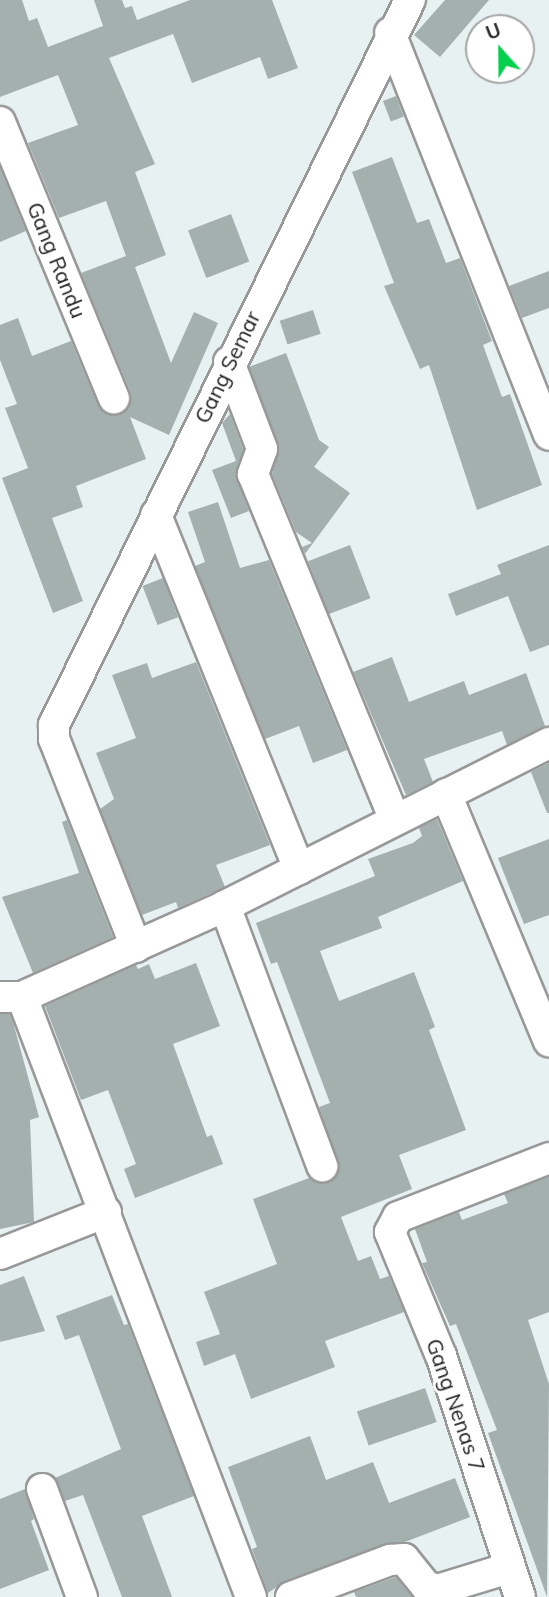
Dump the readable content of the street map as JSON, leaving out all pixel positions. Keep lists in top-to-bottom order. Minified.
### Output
{"streets":{"street":["Gang Randu","Gang Semar","Gang Nenas 7"]},"north":"top"}
